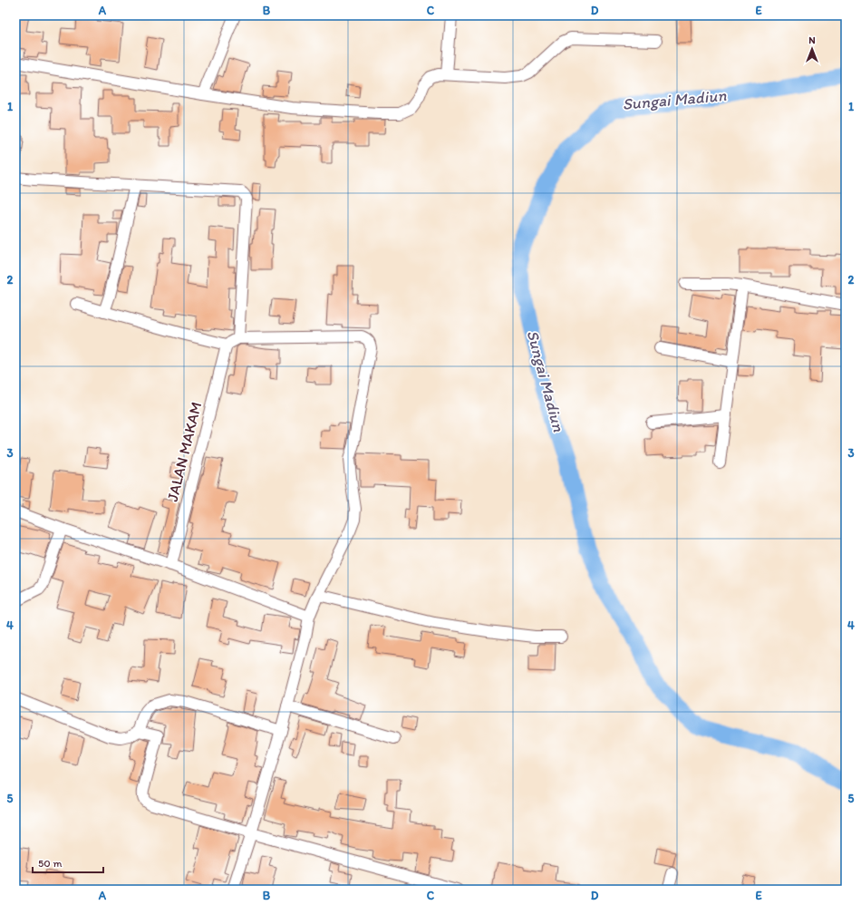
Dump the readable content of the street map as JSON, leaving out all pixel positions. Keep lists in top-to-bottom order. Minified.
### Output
{"streets":{"street":["JALAN MAKAM"]},"water":["Sungai Madiun"],"scale_bar":"50 m","north":"top","grid":{"columns":["A","B","C","D","E"],"rows":["1","2","3","4","5"]}}
